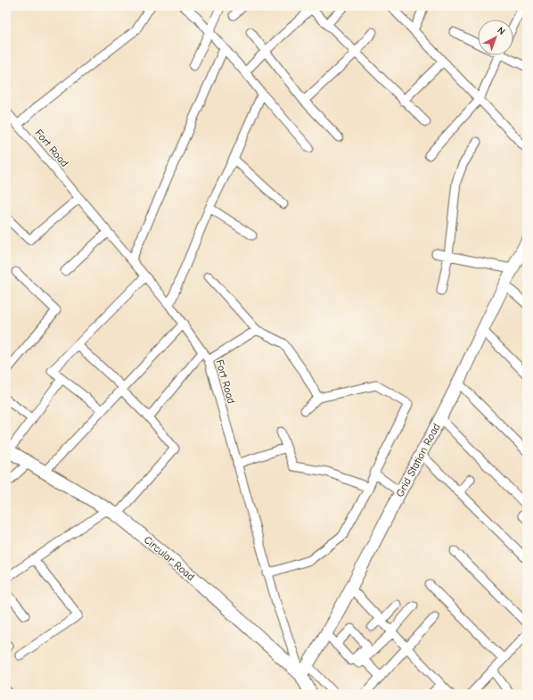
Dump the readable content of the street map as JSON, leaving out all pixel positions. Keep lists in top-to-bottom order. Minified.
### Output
{"streets":{"main road":["Grid Station Road","Circular Road"],"street":["Fort Road"]},"crossings":[["Fort Road","Grid Station Road"],["Fort Road","Circular Road"],["Grid Station Road","Circular Road"]],"north":"top right"}
